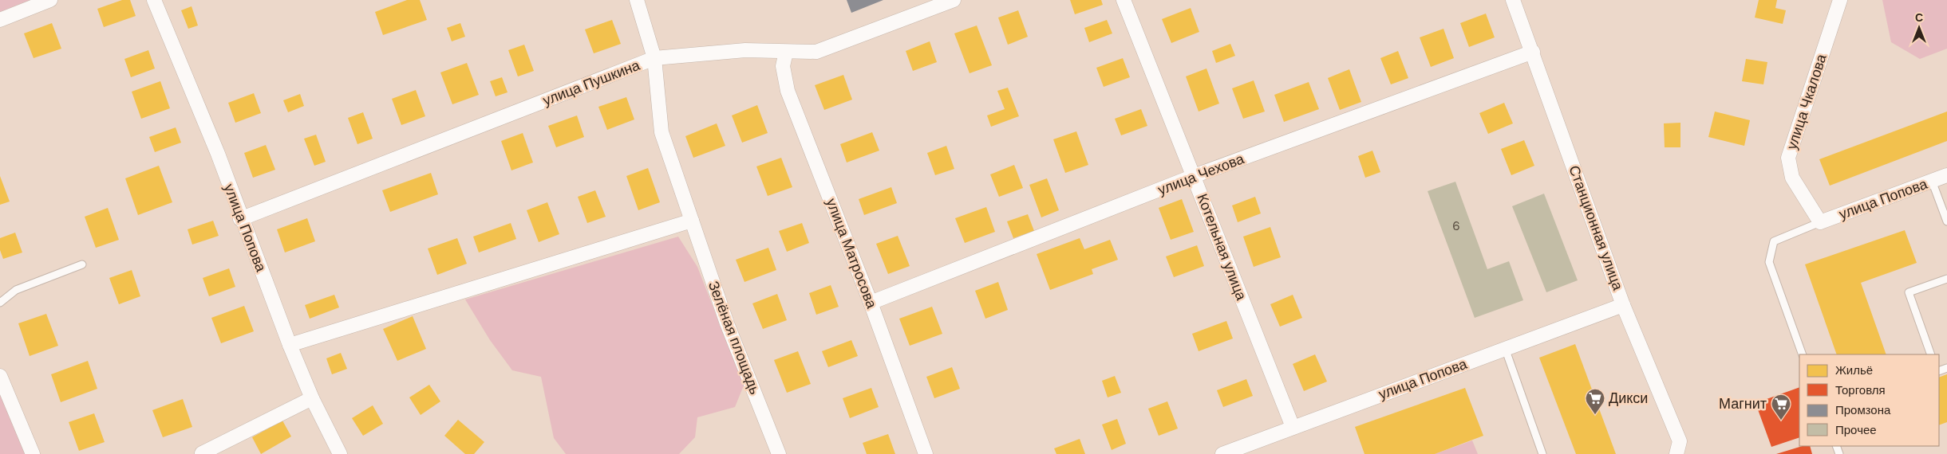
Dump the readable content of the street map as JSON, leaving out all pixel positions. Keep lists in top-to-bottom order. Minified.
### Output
{"streets":{"street":["улица Пушкина","улица Чкалова","улица Чехова","улица Попова","Станционная улица","Котельная улица","улица Матросова","Зелёная площадь"]},"crossings":[["улица Пушкина","улица Попова"],["улица Пушкина","улица Матросова"],["улица Пушкина","Зелёная площадь"],["улица Чкалова","улица Попова"],["улица Чехова","Станционная улица"],["улица Чехова","Котельная улица"],["улица Чехова","улица Матросова"],["улица Попова","Станционная улица"],["улица Попова","Котельная улица"]],"places":{"supermarket":["Дикси","Магнит"]},"house_numbers":["6"],"legend":["Жильё","Торговля","Промзона","Прочее"],"north":"top"}
